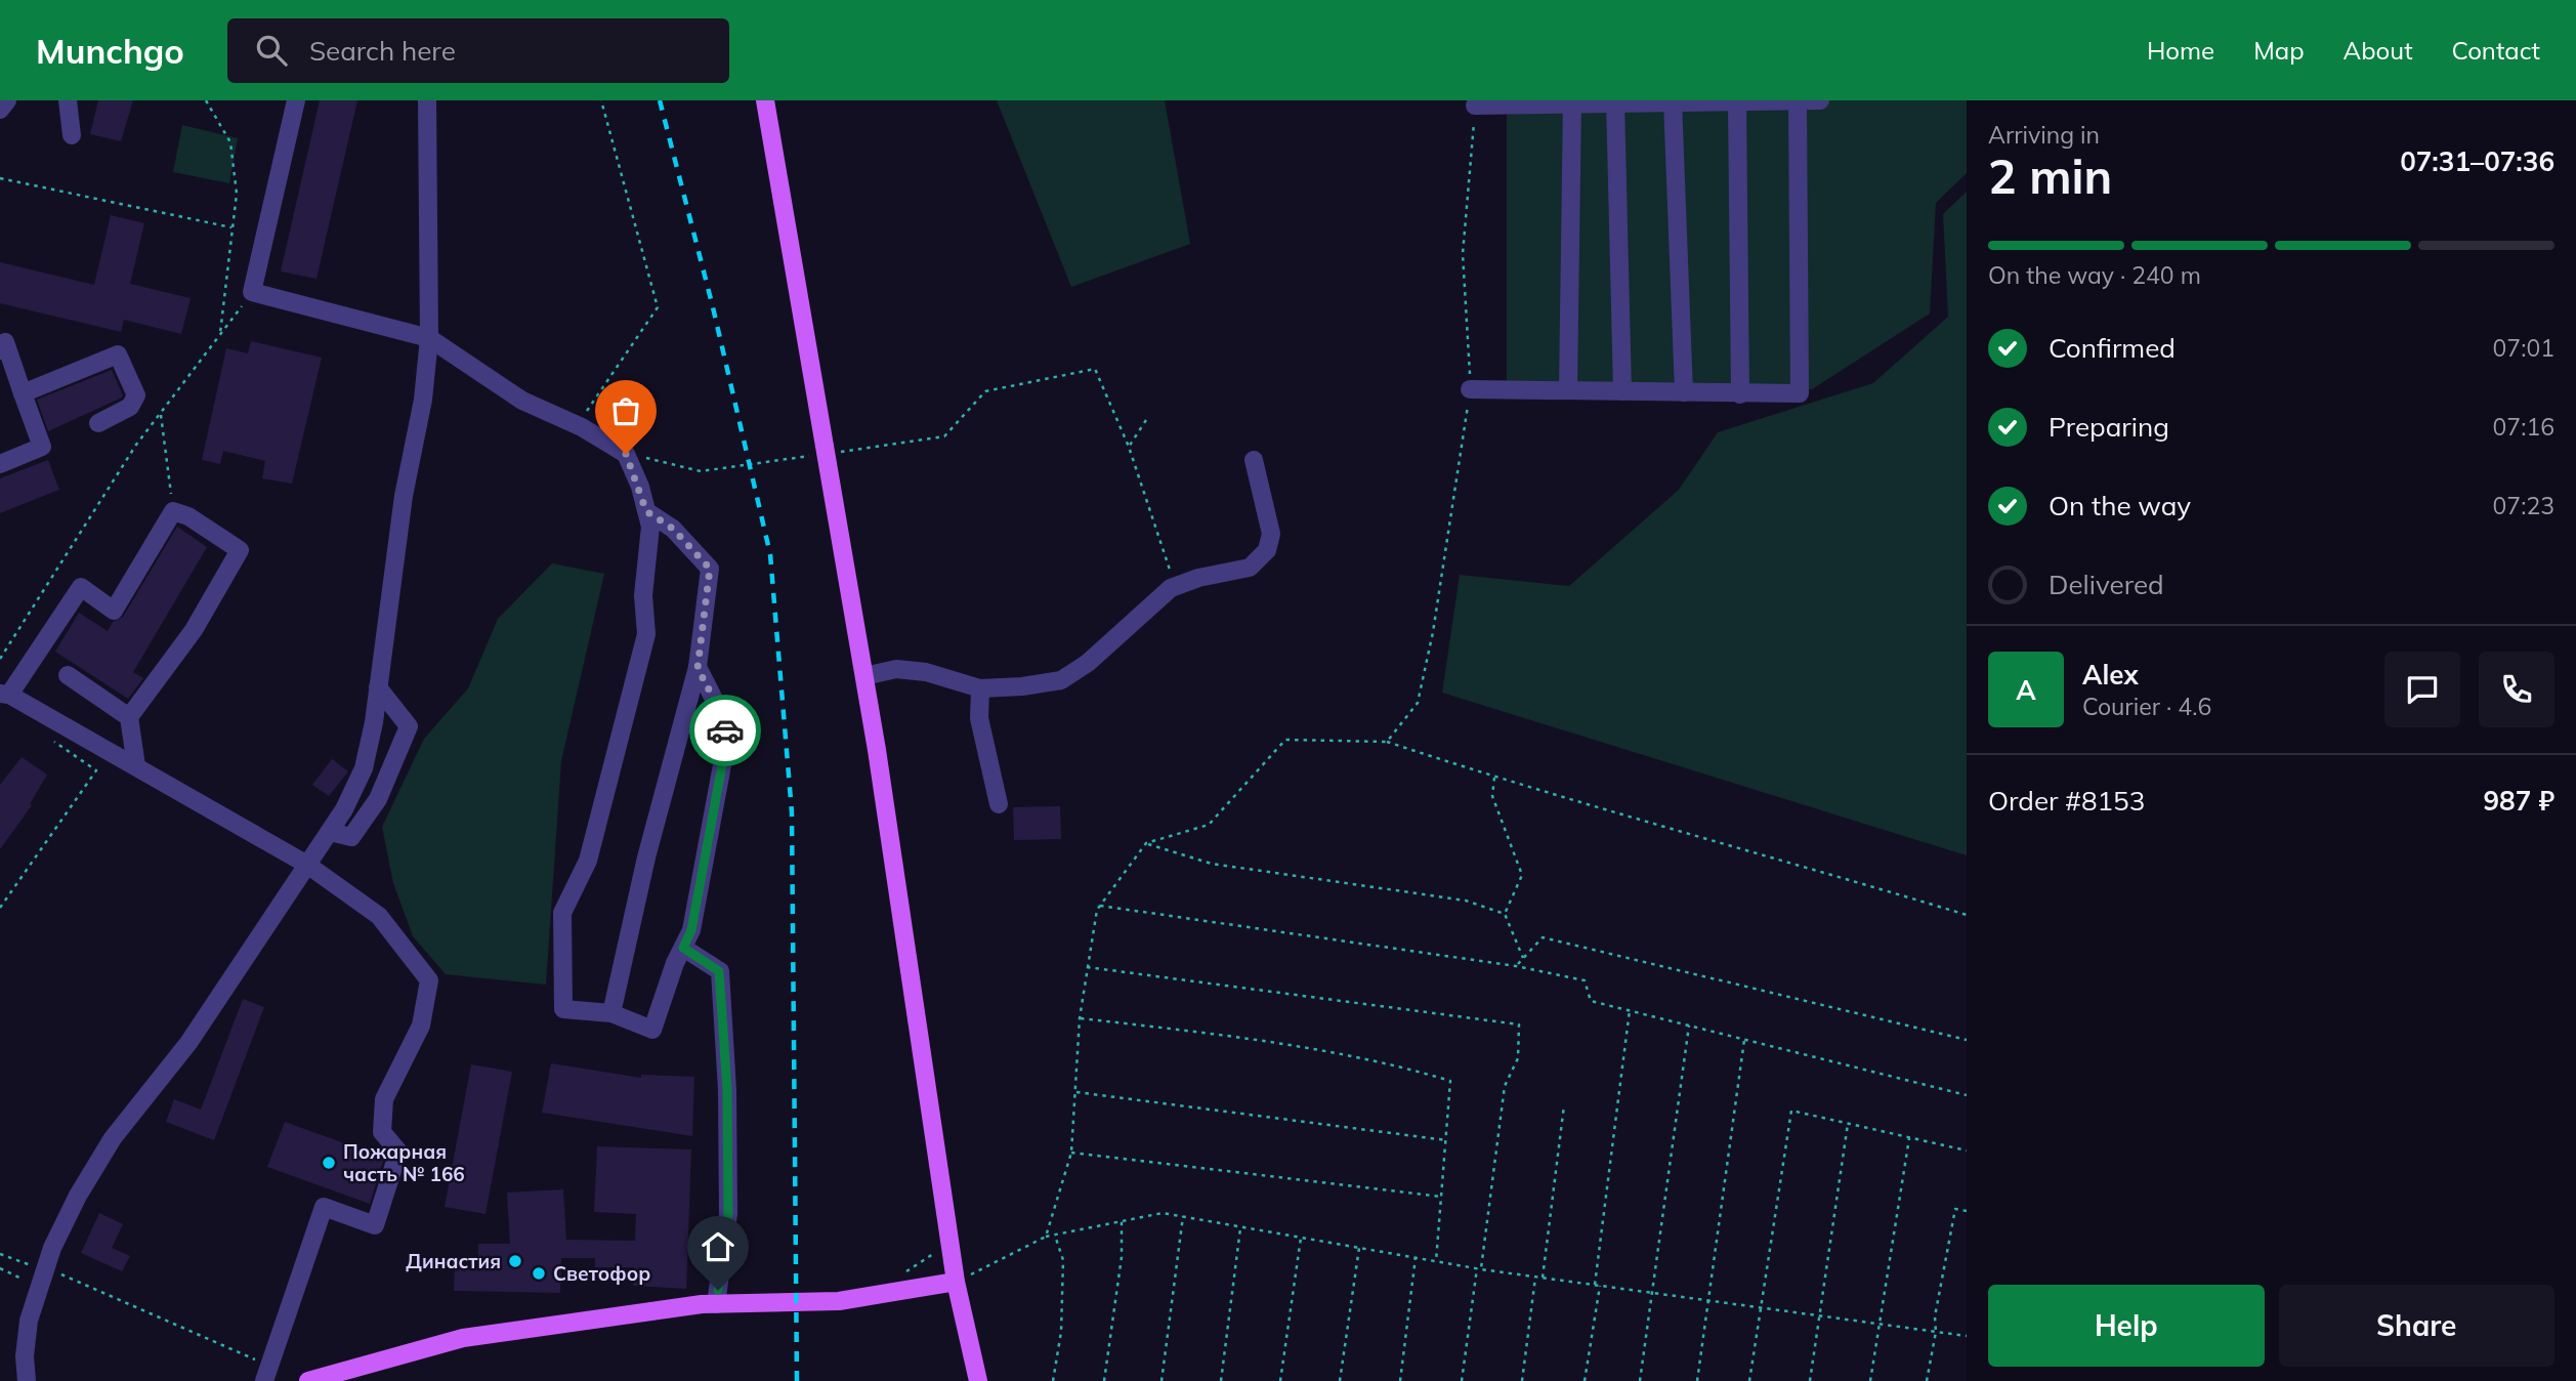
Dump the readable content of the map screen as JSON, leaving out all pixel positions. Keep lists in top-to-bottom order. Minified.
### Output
{"places":["Пожарная часть № 166","Династия","Светофор"],"page":{"header":"Munchgo","search":"Search here","nav":["Home","Map","About","Contact"],"heading":["2 min","Arriving in","07:31–07:36"],"panel":["Alex","Courier · 4.6","Order #8153","987 ₽"],"bar":"On the way · 240 m","list":[["Confirmed","07:01"],["Preparing","07:16"],["On the way","07:23"],"Delivered"],"round":"A","buttons":["Help","Share"]}}
